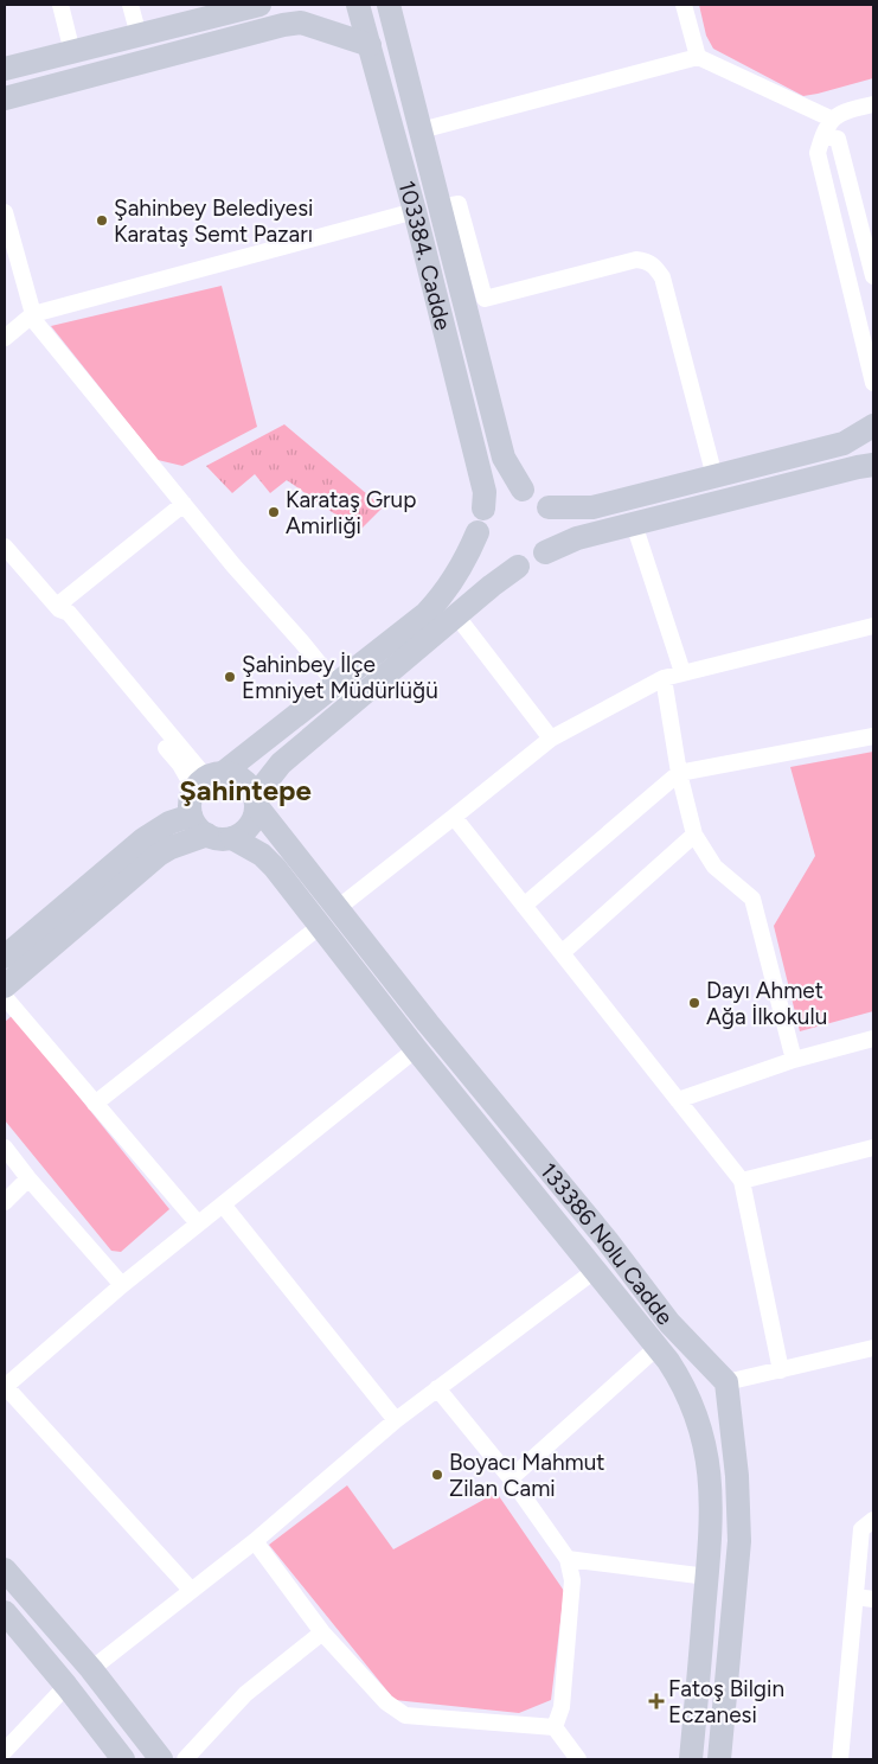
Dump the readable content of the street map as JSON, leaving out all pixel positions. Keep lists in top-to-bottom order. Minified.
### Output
{"streets":{"street":["103384. Cadde","133386 Nolu Cadde"]},"districts":["Şahintepe"],"places":{"other":["Şahinbey Belediyesi Karataş Semt Pazarı","Karataş Grup Amirliği","Şahinbey İlçe Emniyet Müdürlüğü","Dayı Ahmet Ağa İlkokulu","Boyacı Mahmut Zilan Cami"],"health":["Fatoş Bilgin Eczanesi"]}}
